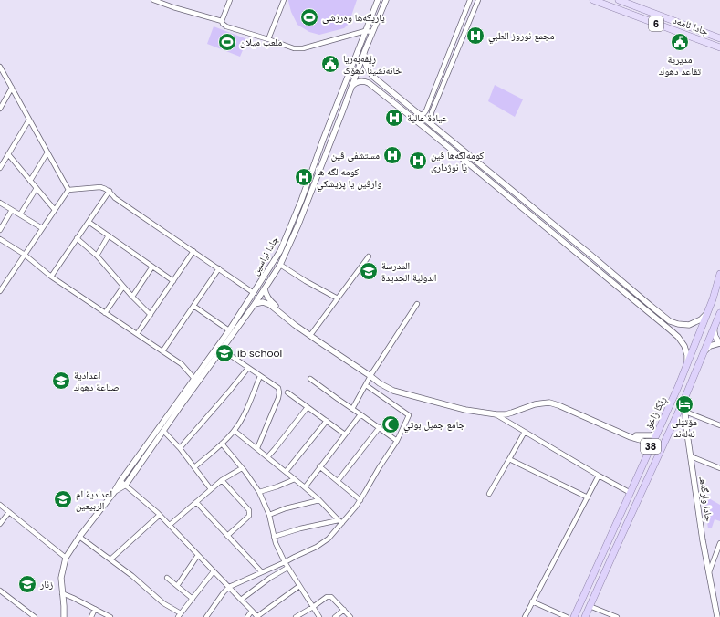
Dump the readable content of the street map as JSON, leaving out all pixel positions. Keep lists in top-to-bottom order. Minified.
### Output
{"streets":{"highway":["ڕێکا زاخۆ","38"],"main road":["6","جادا ئامەد"],"street":["جادا نیاسین","جادا وارگه‌هـ"]},"crossings":[["ڕێکا زاخۆ","جادا وارگه‌هـ"]],"places":{"sports":["ياريگەها وەرزشی","ملعب ميلان"],"hospital":["مجمع نوروز الطبي","عيادة عالية","مستشفى ڤين","کومەلگەها ڤین یا نوژداری","كومه لگه ها وارڤين يا پزيشكي"],"public building":["مديرية تقاعد دهوك","ڕێڤه‌به‌ریا خانەنشينا دهۆک"],"school or university":["المدرسة الدولية الجديدة","ib school","اعدادية صناعة دهوك","اعدادية ام الربيعين","زنار"],"hotel":["مۆتێلی ئەلەند"],"mosque":["جامع جميل بوتي"]}}
